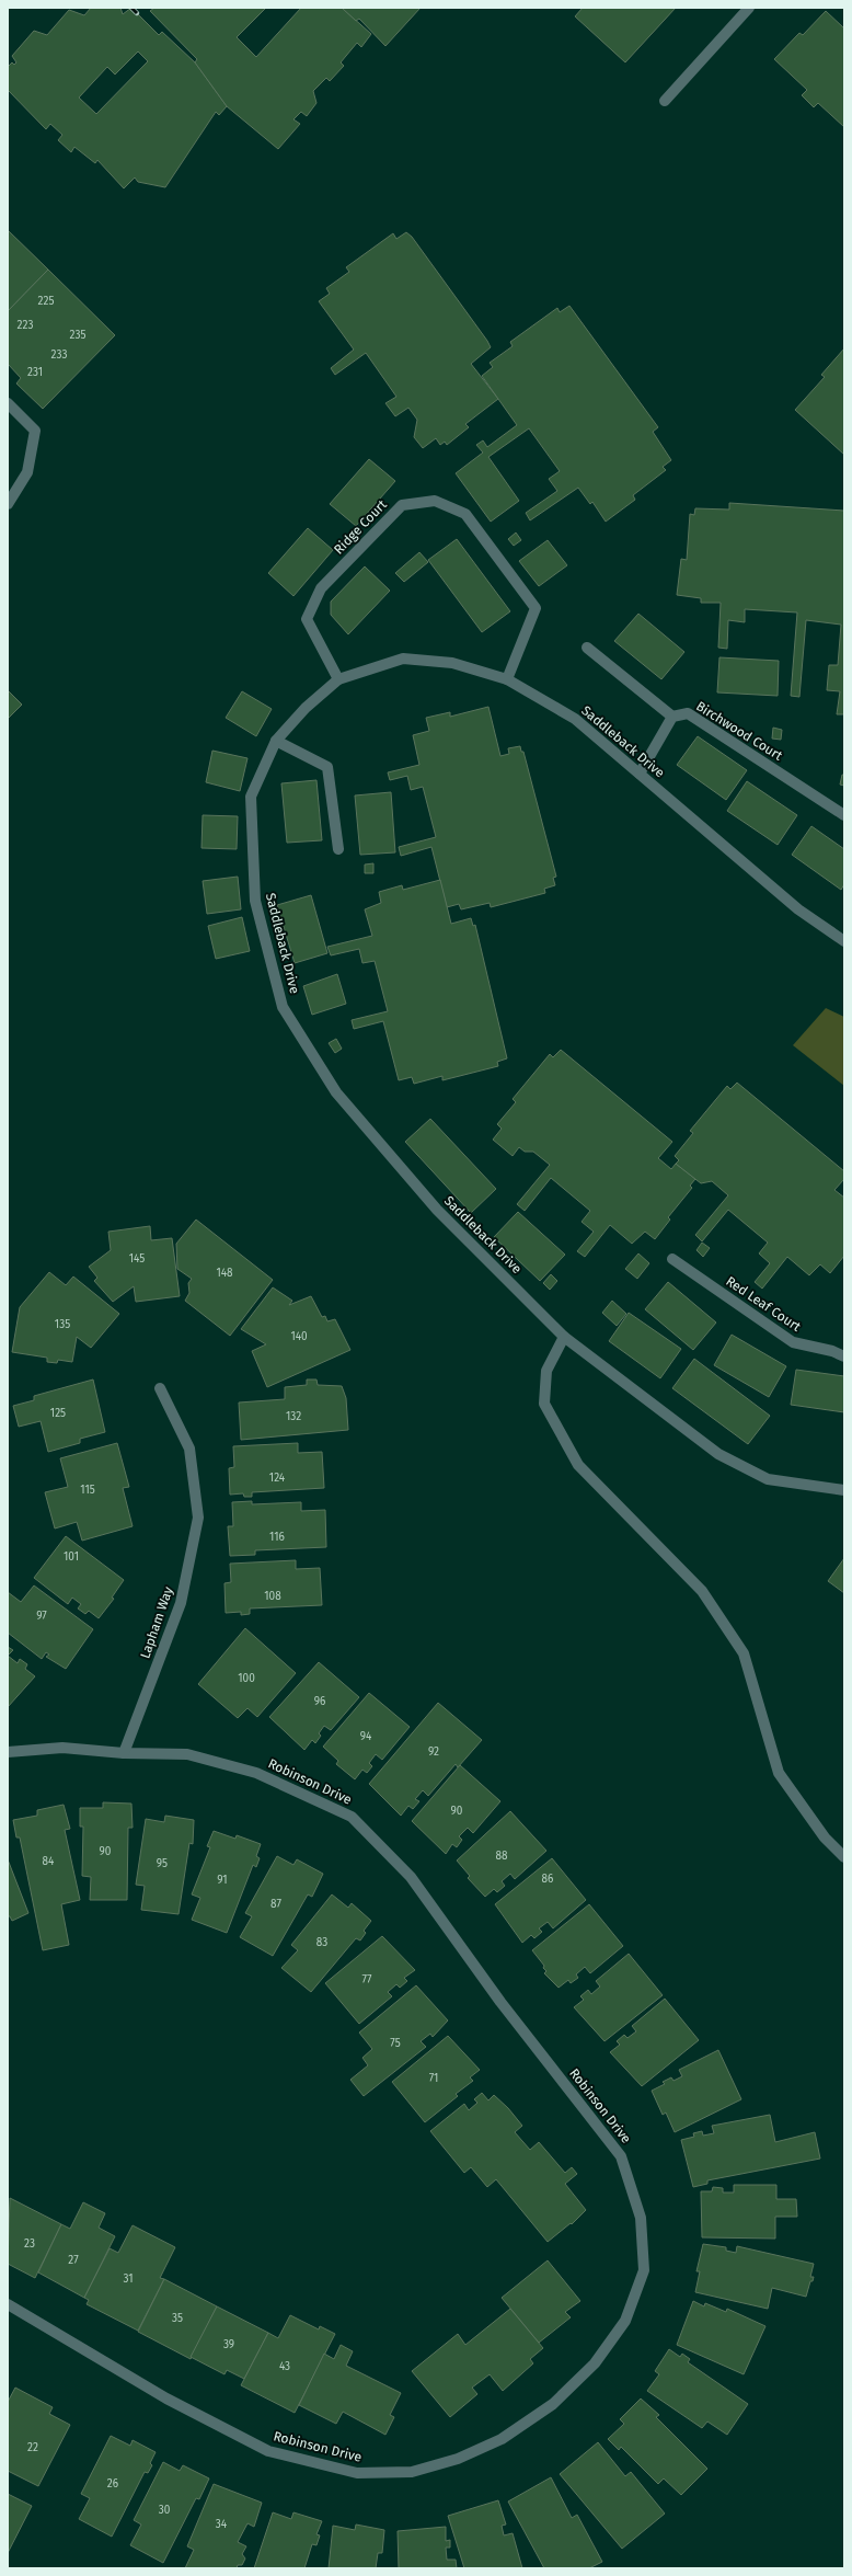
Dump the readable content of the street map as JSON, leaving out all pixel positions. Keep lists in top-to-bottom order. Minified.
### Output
{"streets":{"street":["Ridge Court","Birchwood Court","Saddleback Drive","Red Leaf Court","Lapham Way","Robinson Drive"]},"crossings":[["Ridge Court","Saddleback Drive"],["Lapham Way","Robinson Drive"]],"house_numbers":["225","223","235","233","231","145","148","135","140","125","132","124","115","116","101","108","97","100","96","94","92","90","90","88","84","95","86","91","87","83","77","75","71","23","27","31","35","39","43","22","26","30","34"]}
